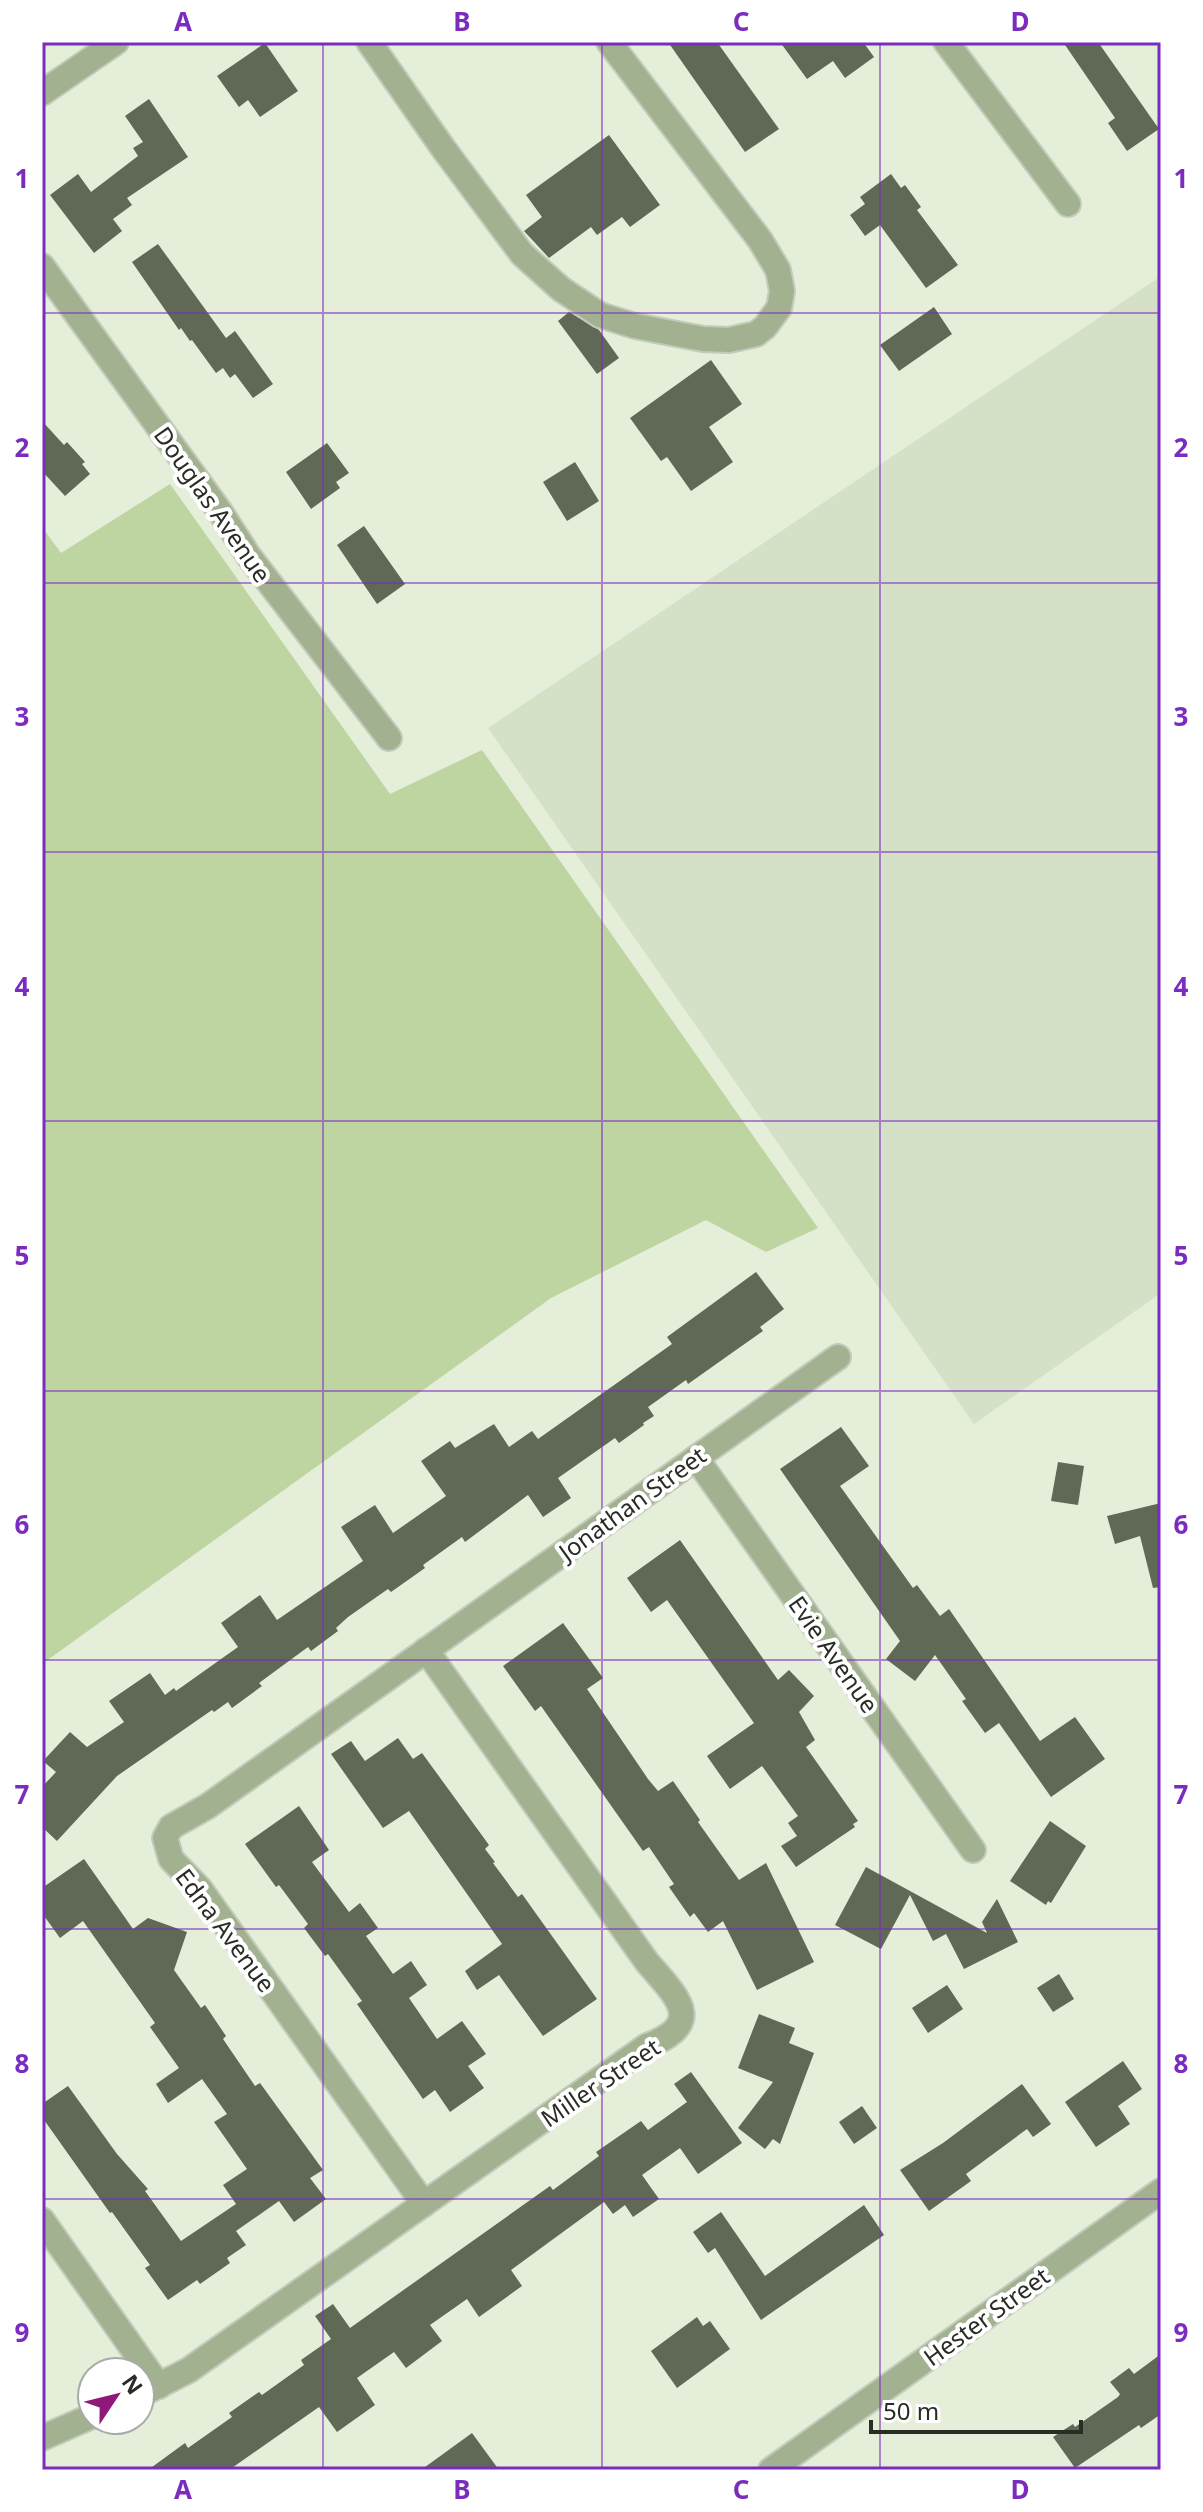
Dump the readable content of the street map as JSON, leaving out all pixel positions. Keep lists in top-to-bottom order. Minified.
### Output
{"streets":{"street":["Douglas Avenue","Jonathan Street","Evie Avenue","Edna Avenue","Miller Street","Hester Street"]},"crossings":[["Jonathan Street","Evie Avenue"],["Jonathan Street","Edna Avenue"],["Jonathan Street","Miller Street"],["Edna Avenue","Miller Street"]],"scale_bar":"50 m","north":"top right","grid":{"columns":["A","B","C","D"],"rows":["1","2","3","4","5","6","7","8","9"]}}
